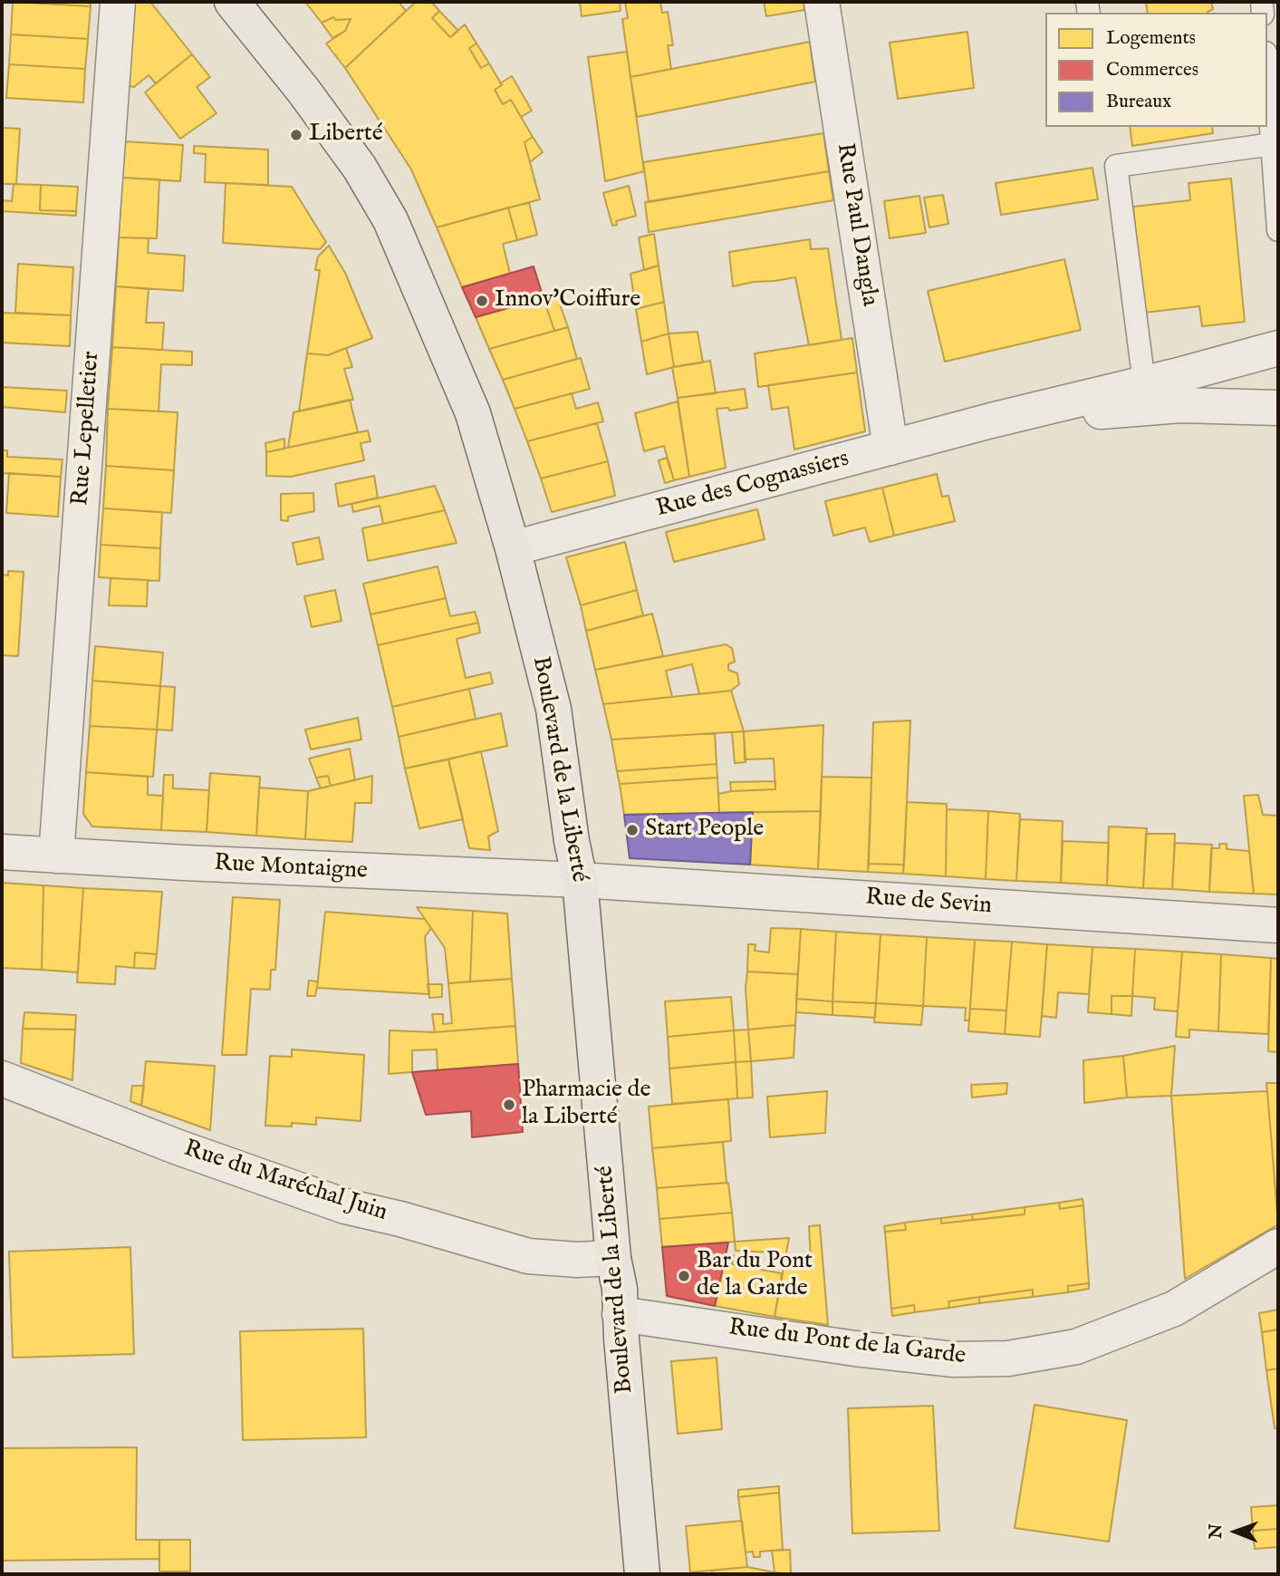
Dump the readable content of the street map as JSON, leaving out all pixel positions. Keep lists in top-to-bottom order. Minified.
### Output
{"streets":{"main road":["Boulevard de la Liberté"],"street":["Rue Paul Dangla","Rue Lepelletier","Rue des Cognassiers","Rue Montaigne","Rue de Sevin","Rue du Maréchal Juin","Rue du Pont de la Garde"]},"crossings":[["Rue Paul Dangla","Rue des Cognassiers"],["Rue Lepelletier","Rue Montaigne"],["Rue des Cognassiers","Boulevard de la Liberté"],["Boulevard de la Liberté","Rue Montaigne"],["Boulevard de la Liberté","Rue de Sevin"],["Boulevard de la Liberté","Rue du Maréchal Juin"],["Boulevard de la Liberté","Rue du Pont de la Garde"],["Rue Montaigne","Rue de Sevin"]],"places":["Liberté","Innov'Coiffure","Start People","Pharmacie de la Liberté","Bar du Pont de la Garde"],"legend":["Logements","Commerces","Bureaux"],"north":"left"}
